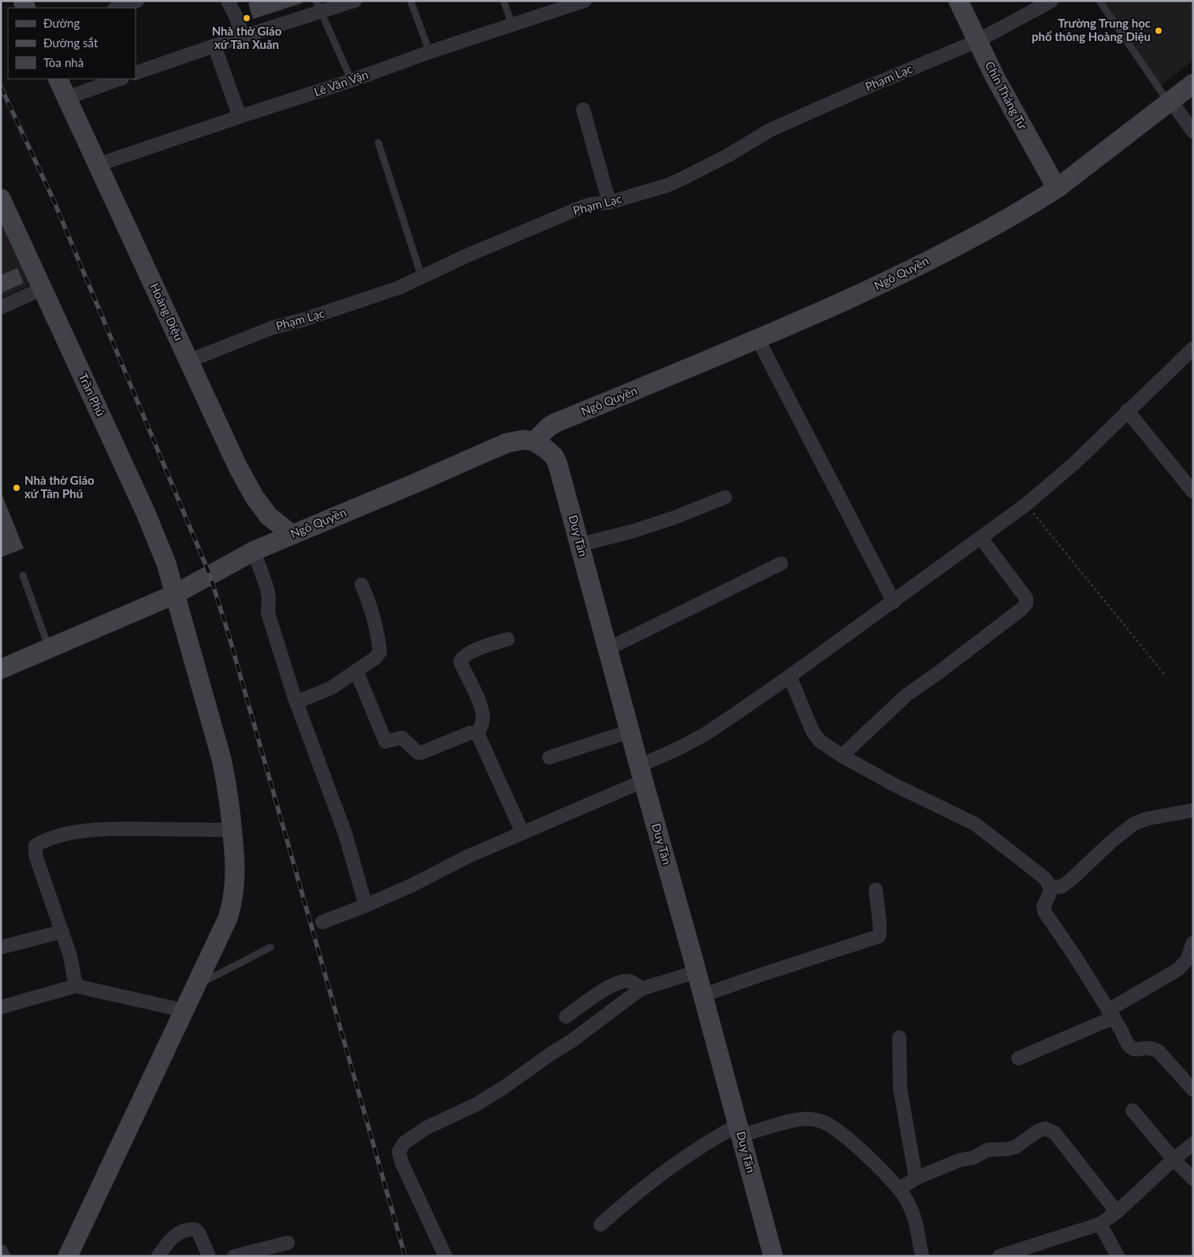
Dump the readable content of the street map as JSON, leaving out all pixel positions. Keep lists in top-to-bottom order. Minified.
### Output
{"streets":{"street":["Phạm Lạc","Lê Văn Vận","Chín Tháng Tư","Ngô Quyền","Hoàng Diệu","Trần Phú","Duy Tân"]},"crossings":[["Phạm Lạc","Chín Tháng Tư"],["Phạm Lạc","Hoàng Diệu"],["Lê Văn Vận","Hoàng Diệu"],["Chín Tháng Tư","Ngô Quyền"],["Ngô Quyền","Hoàng Diệu"],["Ngô Quyền","Trần Phú"],["Ngô Quyền","Duy Tân"]],"places":["Nhà thờ Giáo xứ Tân Xuân","Trường Trung học phổ thông Hoàng Diệu","Nhà thờ Giáo xứ Tân Phú"],"legend":["Đường","Đường sắt","Tòa nhà"]}
